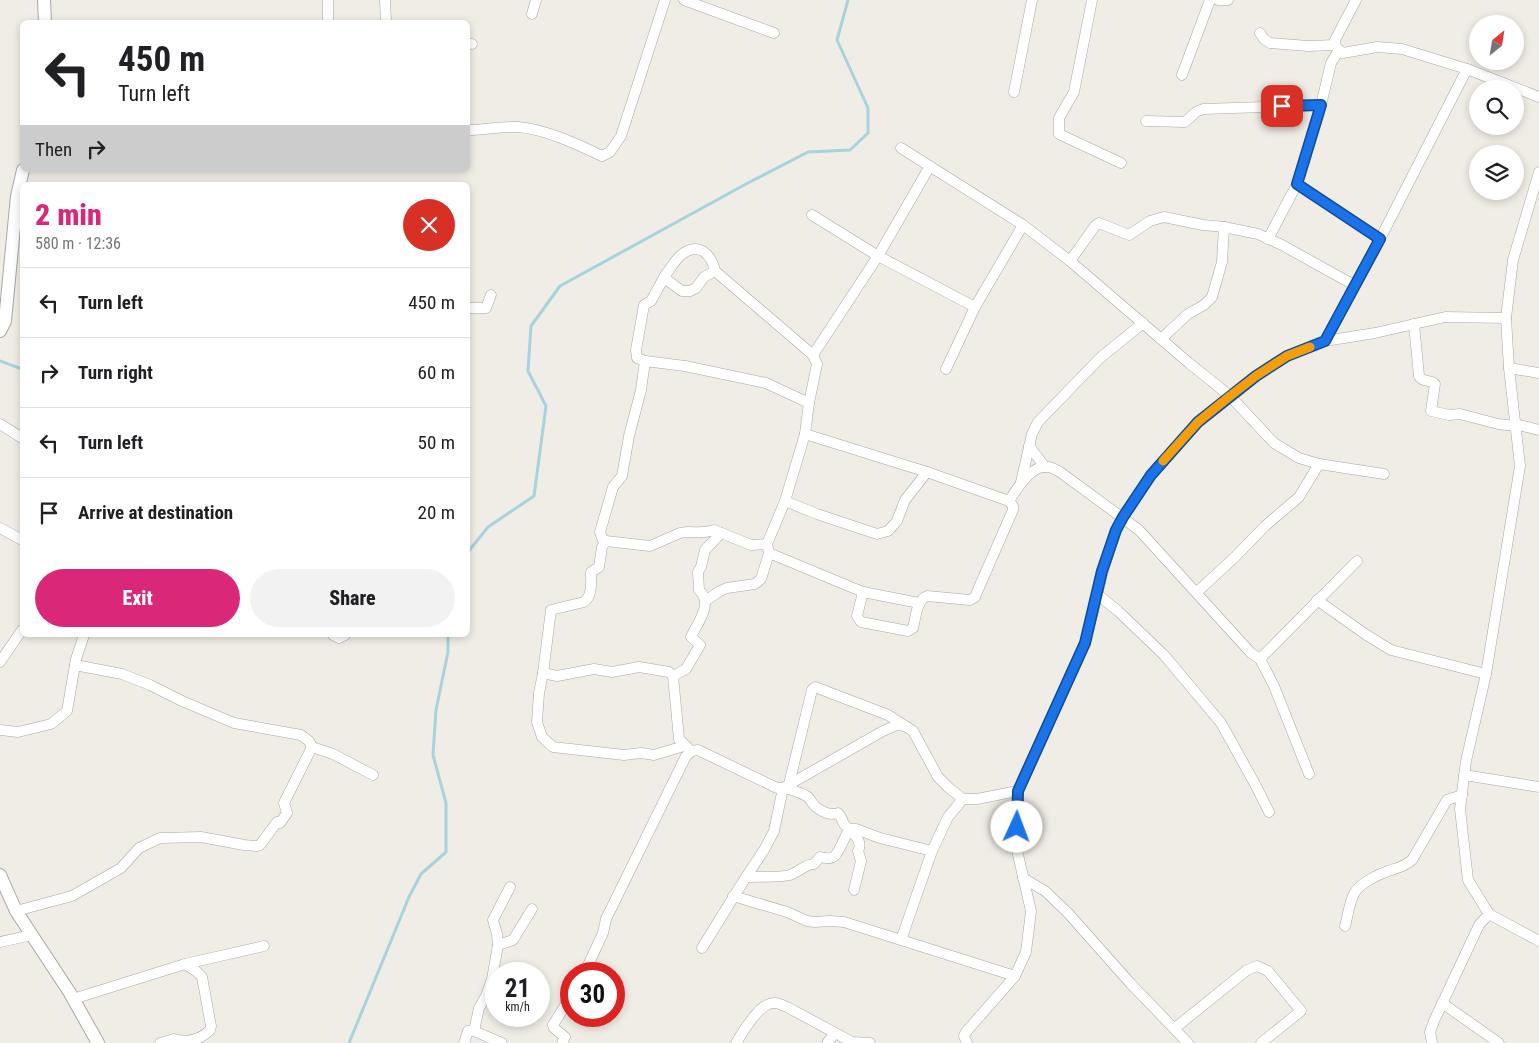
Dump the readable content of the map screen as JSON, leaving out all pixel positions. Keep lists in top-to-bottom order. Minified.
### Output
{"north":"top right","page":{"turn":["450 m","Turn left"],"then":"Then","heading":["2 min","580 m · 12:36"],"list":[{"name":"Turn left","value":"450 m"},{"name":"Turn right","value":"60 m"},{"name":"Turn left","value":"50 m"},{"name":"Arrive at destination","value":"20 m"}],"buttons":["Exit","Share"],"speed":"21 km/h","limit":"30"}}
